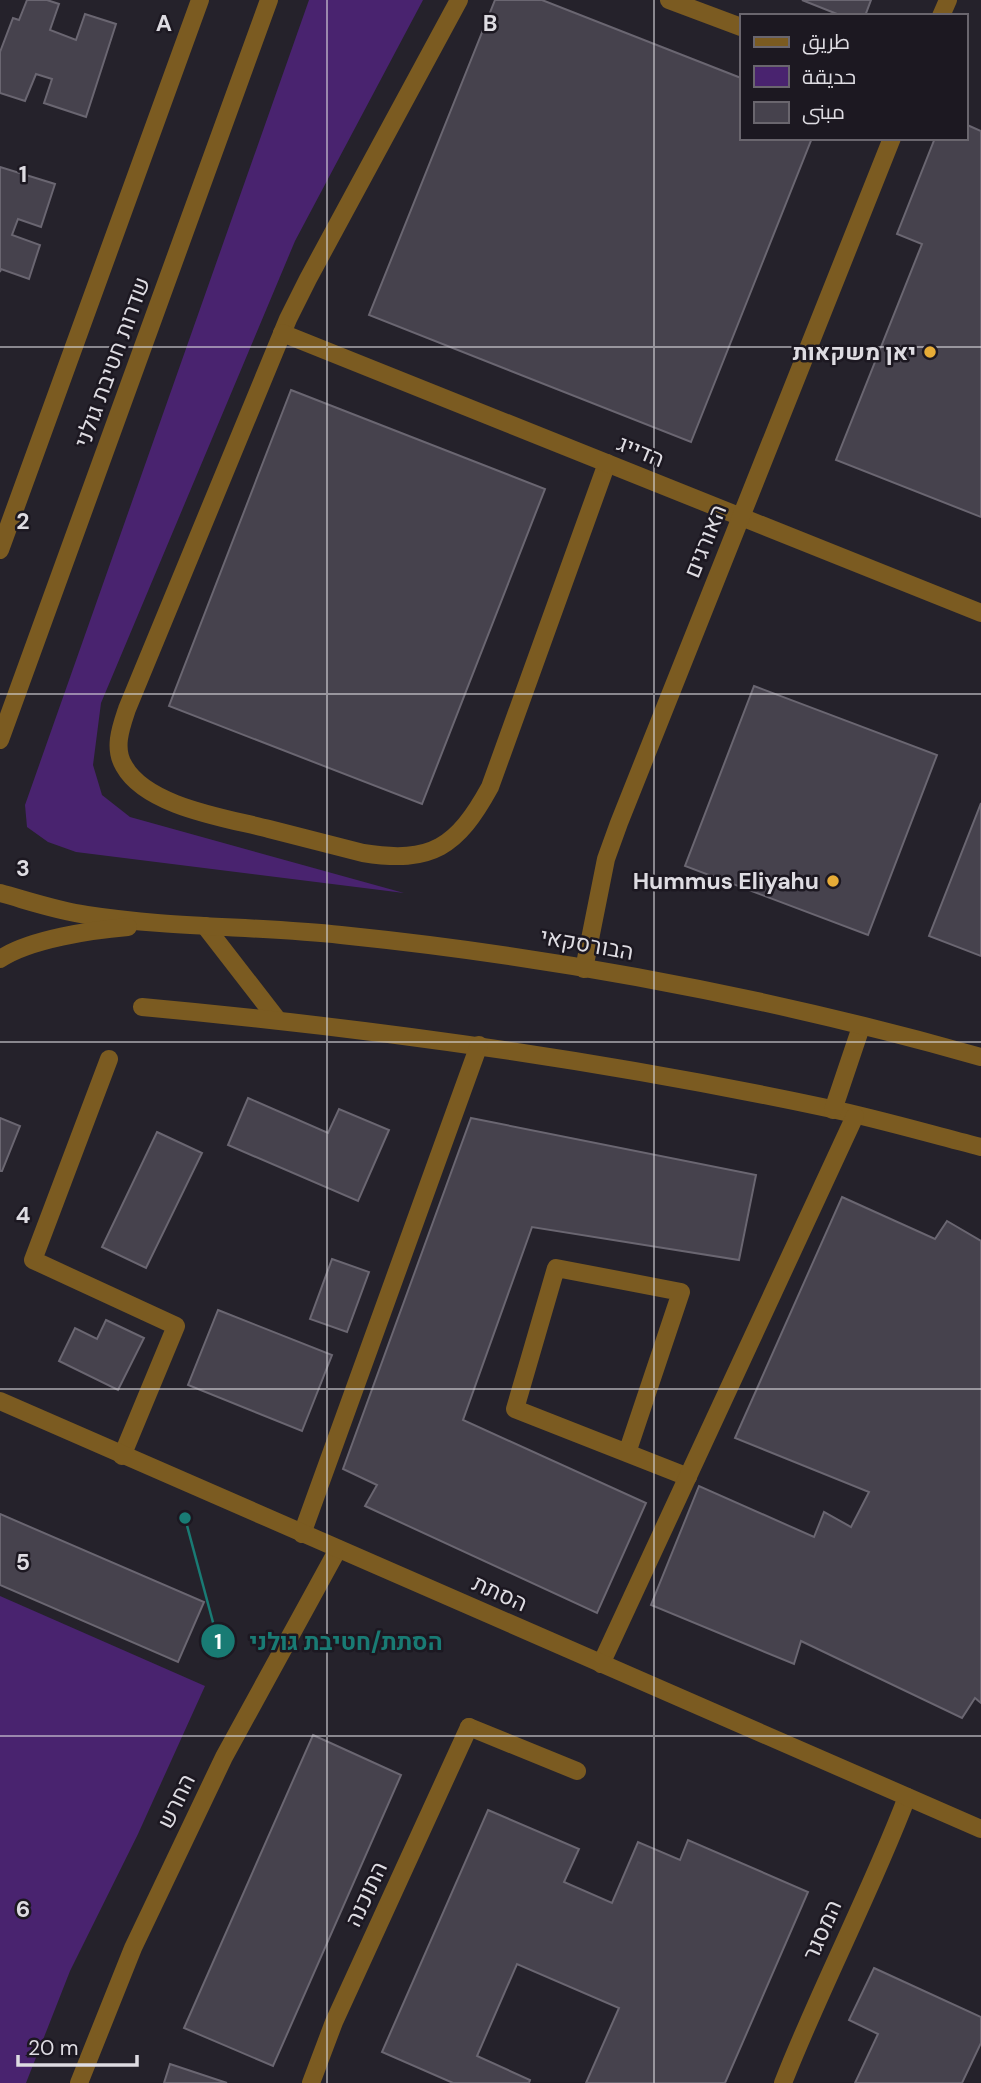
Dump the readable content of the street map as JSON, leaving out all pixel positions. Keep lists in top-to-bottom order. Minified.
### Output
{"streets":{"street":["שדרות חטיבת גולני","הדייג","האורגים","הבורסקאי","הסתת","החרש","התוכנה","המסגר"]},"crossings":[["הדייג","האורגים"],["האורגים","הבורסקאי"],["הסתת","החרש"],["הסתת","המסגר"]],"places":["יאן משקאות","Hummus Eliyahu","הסתת/חטיבת גולני"],"legend":["طريق","حديقة","مبنى"],"scale_bar":"20 m","grid":{"columns":["A","B"],"rows":["1","2","3","4","5","6"]}}
